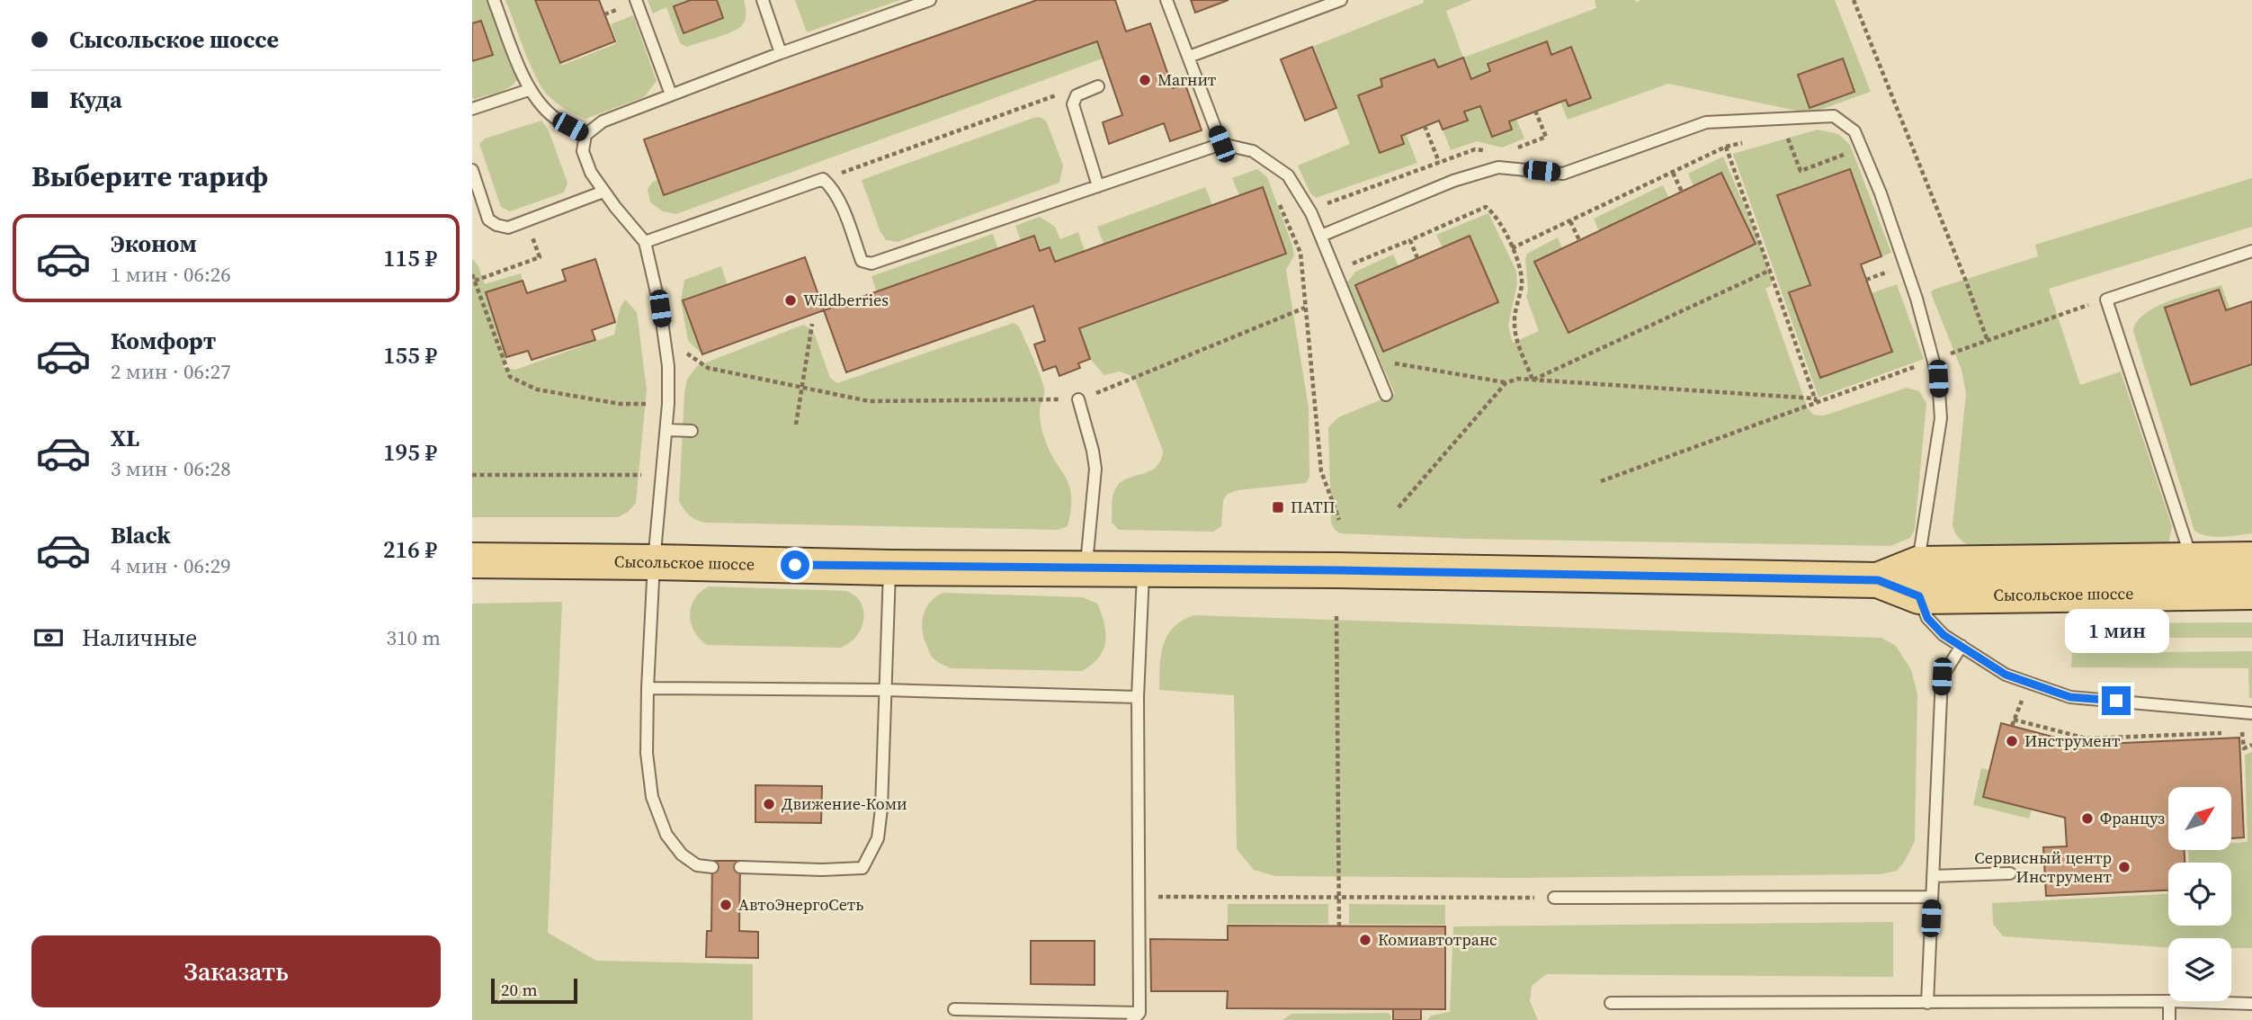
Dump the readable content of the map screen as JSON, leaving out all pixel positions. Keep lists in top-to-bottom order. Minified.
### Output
{"streets":{"main road":["Сысольское шоссе"]},"places":{"other":["Магнит","Wildberries","Инструмент","Движение-Коми","Француз","Сервисный центр Инструмент","АвтоЭнергоСеть","Комиавтотранс"],"transit":["ПАТП"]},"scale_bar":"20 m","north":"top right","page":{"banner":["Сысольское шоссе","Куда"],"heading":"Выберите тариф","list":[{"name":"Эконом","note":"1 мин · 06:26","value":"115 ₽"},{"name":"Комфорт","note":"2 мин · 06:27","value":"155 ₽"},{"name":"XL","note":"3 мин · 06:28","value":"195 ₽"},{"name":"Black","note":"4 мин · 06:29","value":"216 ₽"}],"pay":["Наличные","310 m"],"bubble":"1 мин","buttons":"Заказать","scale":"20 m"}}
